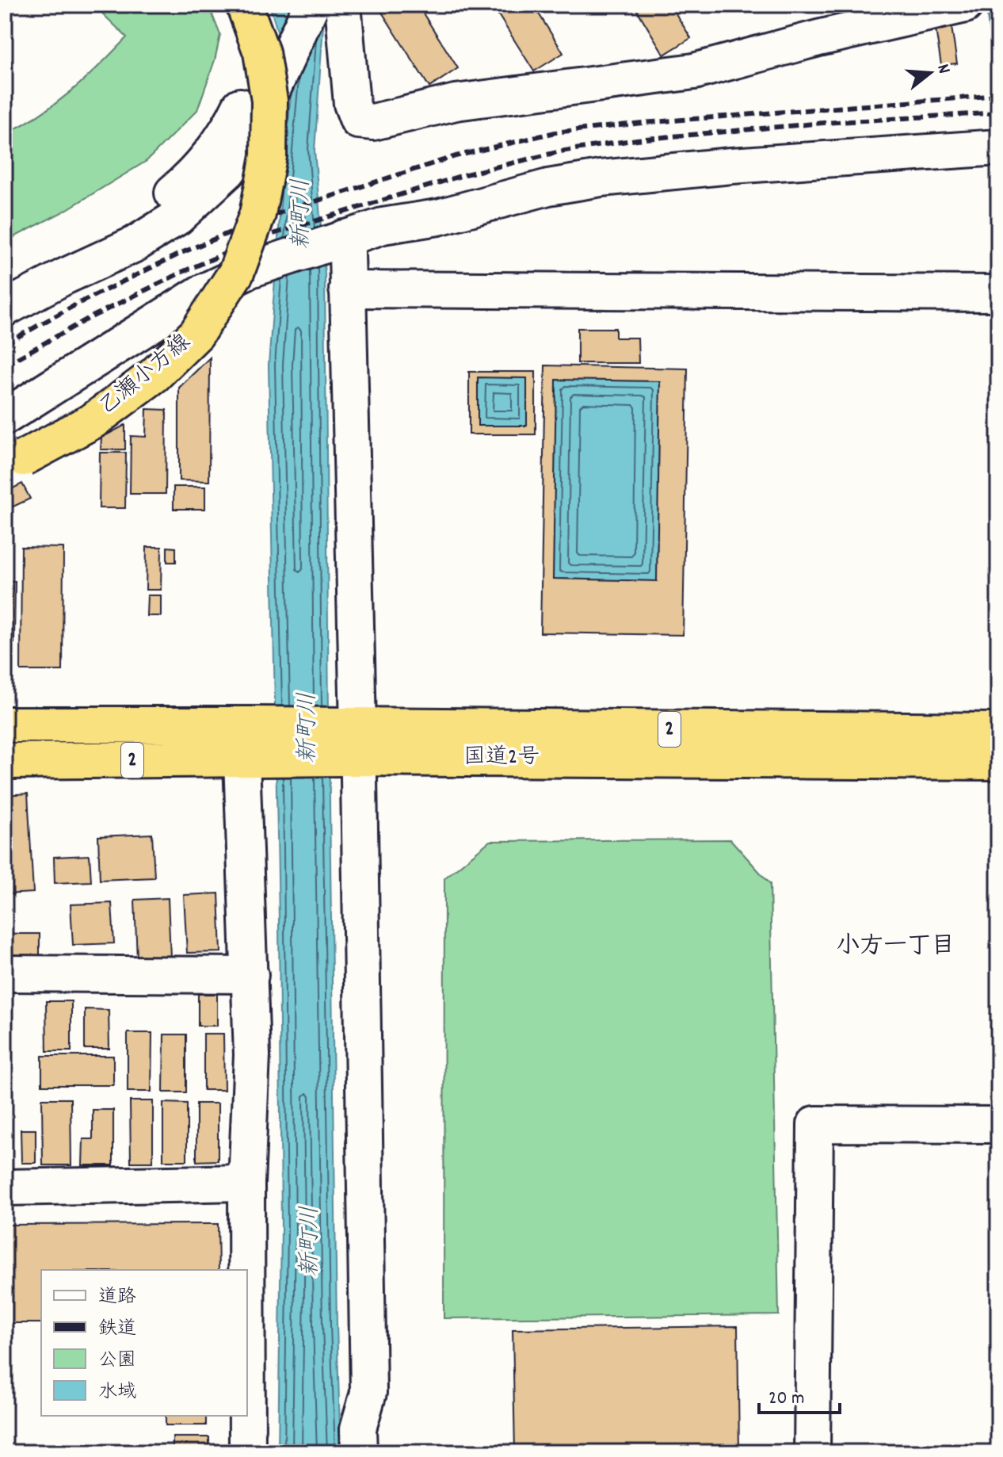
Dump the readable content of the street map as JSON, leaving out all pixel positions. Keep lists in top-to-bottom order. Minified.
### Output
{"streets":{"main road":["乙瀬小方線","2","国道2号"]},"districts":["小方一丁目"],"water":["新町川"],"legend":["道路","鉄道","公園","水域"],"scale_bar":"20 m","north":"right"}
